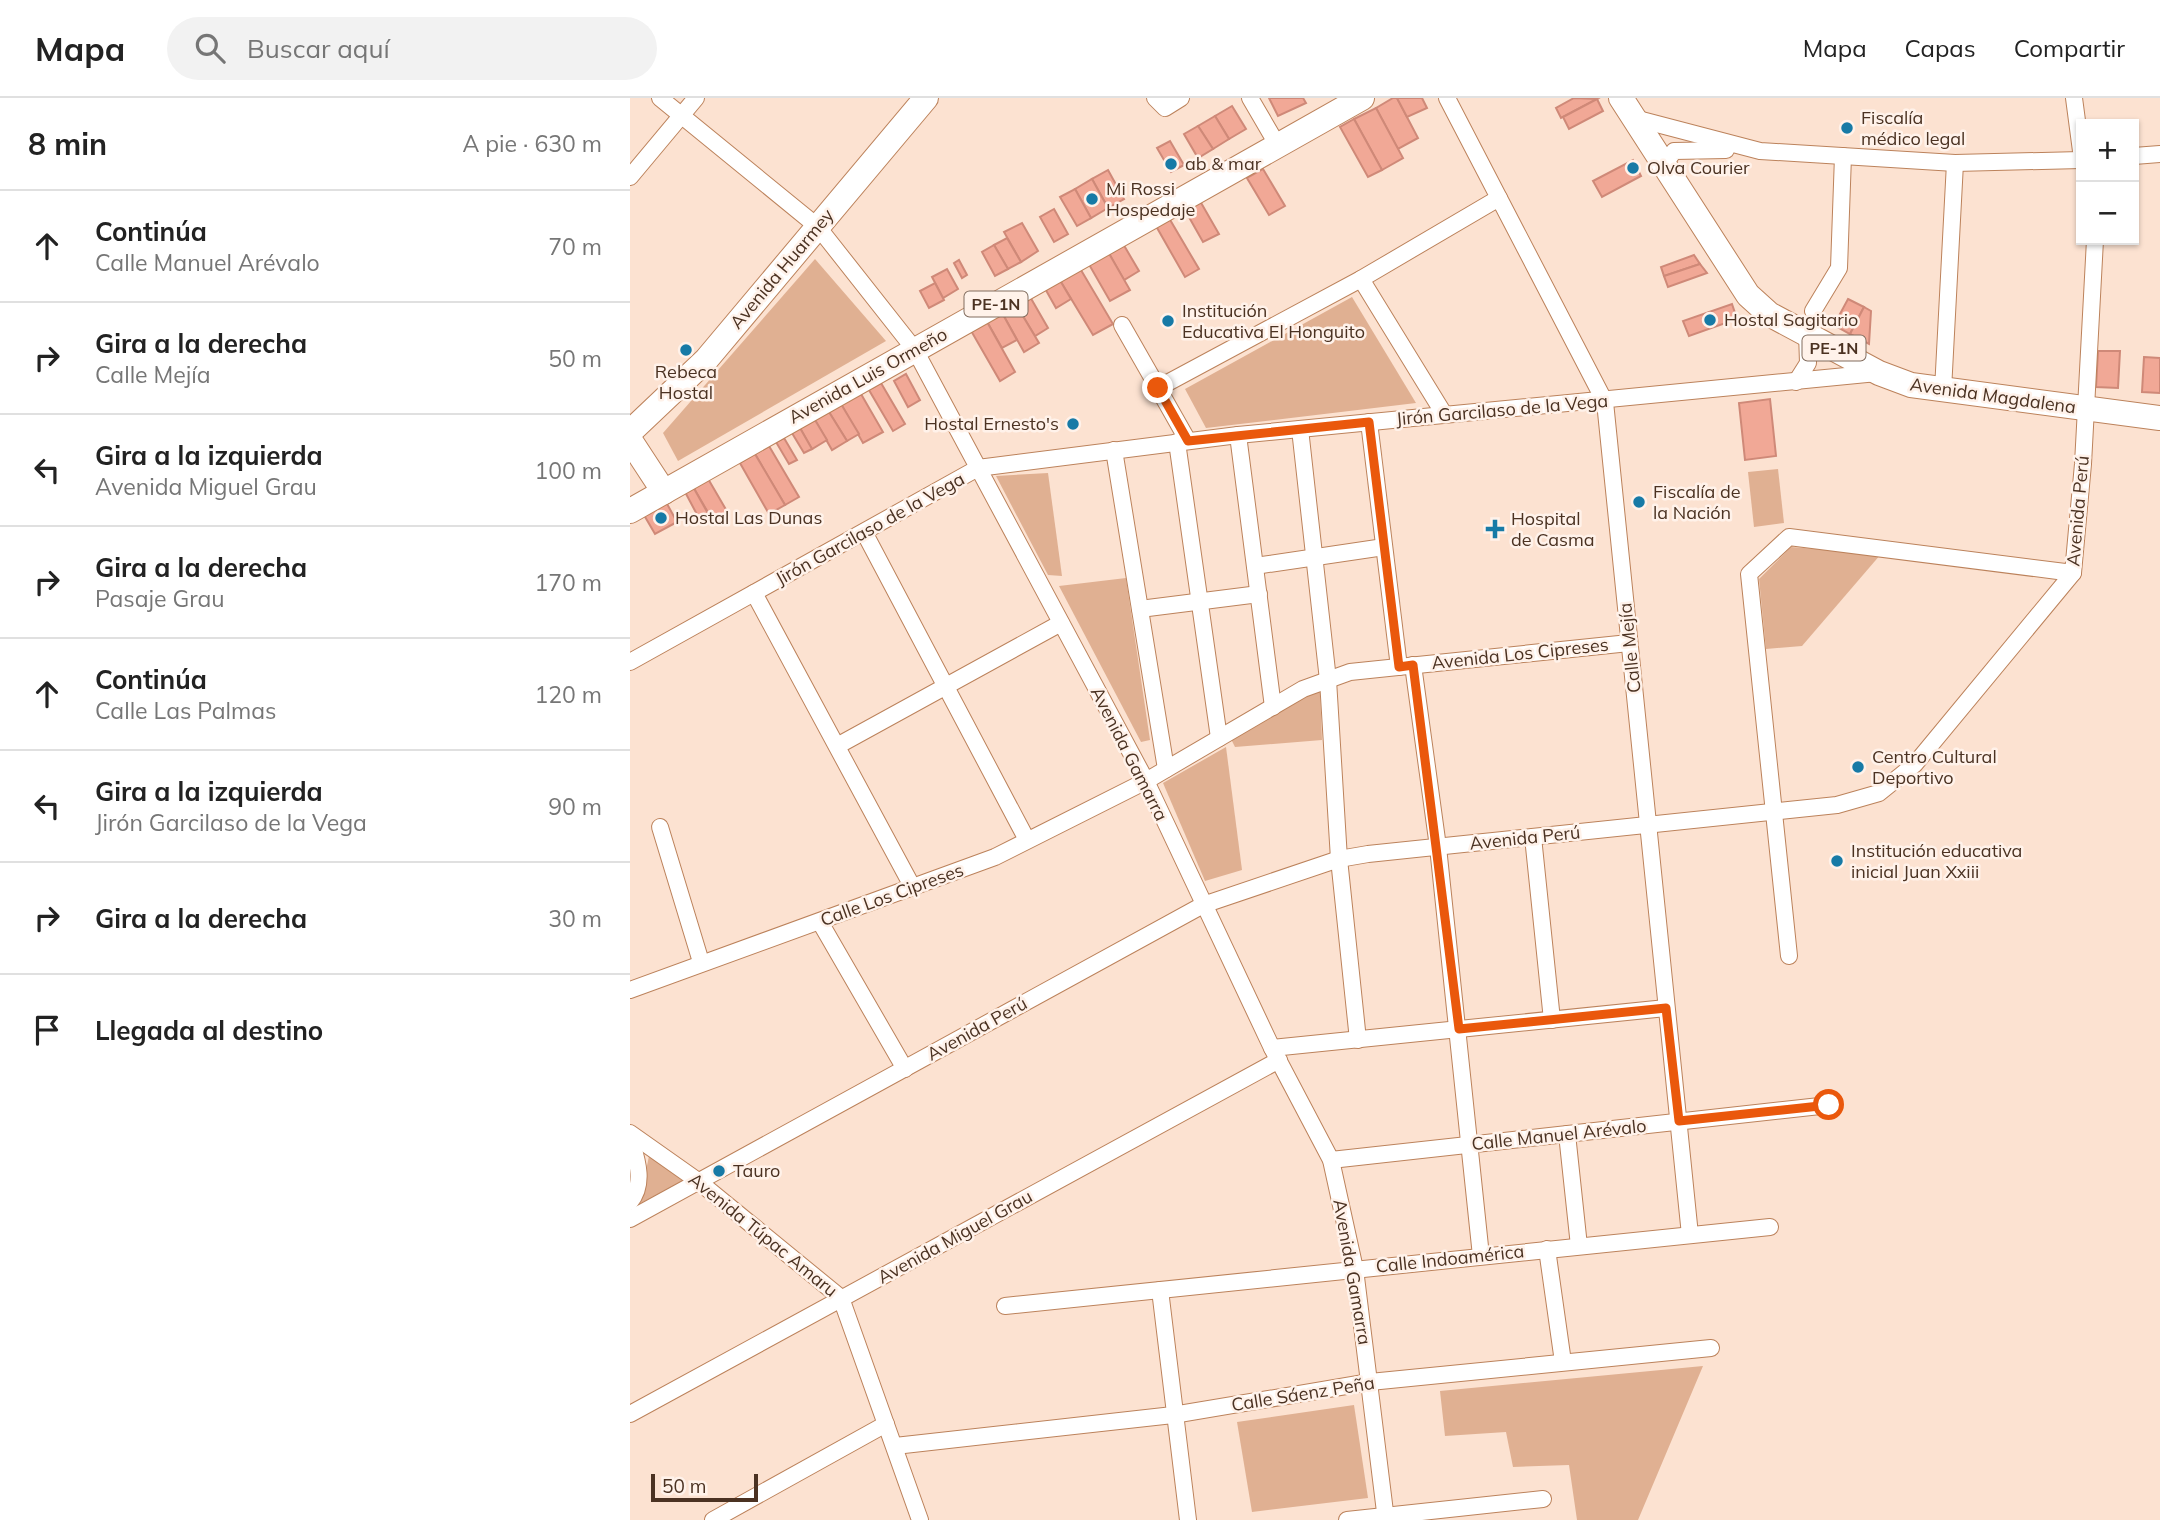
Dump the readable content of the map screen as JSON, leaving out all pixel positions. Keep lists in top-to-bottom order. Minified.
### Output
{"streets":{"highway":["Avenida Huarmey","PE-1N","Avenida Luis Ormeño","Avenida Magdalena"],"street":["Jirón Garcilaso de la Vega","Avenida Perú","Calle Mejía","Avenida Los Cipreses","Avenida Gamarra","Calle Los Cipreses","Calle Manuel Arévalo","Avenida Túpac Amaru","Avenida Miguel Grau","Calle Indoamérica","Calle Sáenz Peña"]},"crossings":[["Avenida Huarmey","Avenida Gamarra"],["Avenida Luis Ormeño","Avenida Gamarra"],["Avenida Magdalena","Jirón Garcilaso de la Vega"],["Avenida Magdalena","Avenida Perú"],["Jirón Garcilaso de la Vega","Calle Mejía"],["Jirón Garcilaso de la Vega","Avenida Gamarra"],["Avenida Perú","Calle Mejía"],["Avenida Perú","Avenida Gamarra"],["Avenida Perú","Avenida Túpac Amaru"],["Calle Mejía","Avenida Los Cipreses"],["Calle Mejía","Calle Manuel Arévalo"],["Calle Mejía","Avenida Miguel Grau"],["Calle Mejía","Calle Indoamérica"],["Avenida Los Cipreses","Avenida Gamarra"],["Avenida Los Cipreses","Calle Los Cipreses"],["Avenida Gamarra","Calle Los Cipreses"],["Avenida Gamarra","Calle Manuel Arévalo"],["Avenida Gamarra","Avenida Miguel Grau"],["Avenida Gamarra","Calle Indoamérica"],["Avenida Gamarra","Calle Sáenz Peña"],["Avenida Túpac Amaru","Avenida Miguel Grau"],["Avenida Túpac Amaru","Calle Sáenz Peña"]],"places":{"other":["Fiscalía médico legal","ab & mar","Olva Courier","Mi Rossi Hospedaje","Hostal Sagitario","Institución Educativa El Honguito","Rebeca Hostal","Hostal Ernesto's","Fiscalía de la Nación","Hostal Las Dunas","Centro Cultural Deportivo","Institución educativa inicial Juan Xxiii","Tauro"],"health":["Hospital de Casma"]},"scale_bar":"50 m","page":{"header":"Mapa","search":"Buscar aquí","nav":["Mapa","Capas","Compartir"],"heading":["8 min","A pie · 630 m"],"map_buttons":["+","−"],"list":[["Continúa","Calle Manuel Arévalo","70 m"],["Gira a la derecha","Calle Mejía","50 m"],["Gira a la izquierda","Avenida Miguel Grau","100 m"],["Gira a la derecha","Pasaje Grau","170 m"],["Continúa","Calle Las Palmas","120 m"],["Gira a la izquierda","Jirón Garcilaso de la Vega","90 m"],["Gira a la derecha","30 m"],"Llegada al destino"],"scale":"50 m"}}
